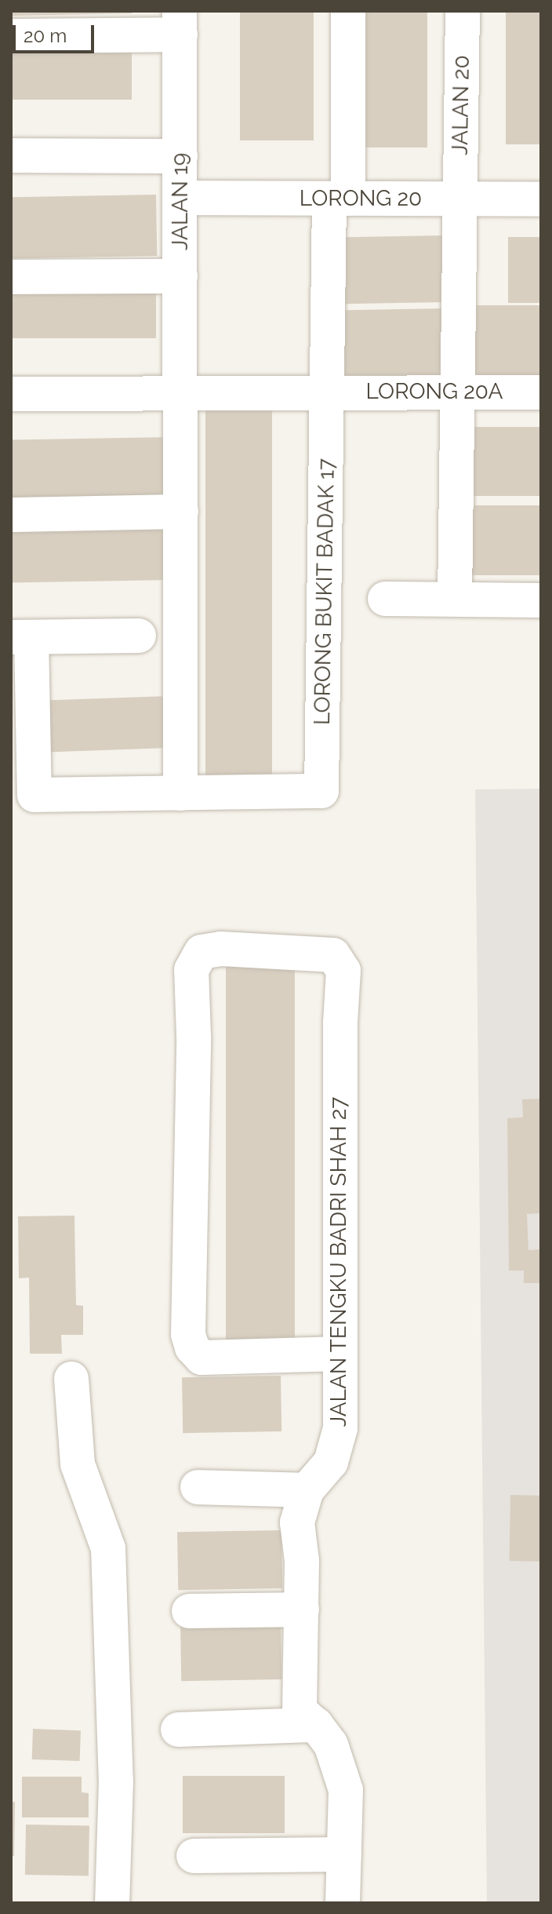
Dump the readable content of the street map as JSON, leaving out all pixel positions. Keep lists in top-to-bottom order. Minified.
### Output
{"streets":{"street":["JALAN 20","LORONG 20","JALAN 19","LORONG 20A","LORONG BUKIT BADAK 17","JALAN TENGKU BADRI SHAH 27"]},"crossings":[["JALAN 20","LORONG 20"],["JALAN 20","LORONG 20A"],["LORONG 20","JALAN 19"],["LORONG 20","LORONG BUKIT BADAK 17"],["JALAN 19","LORONG 20A"],["JALAN 19","LORONG BUKIT BADAK 17"],["LORONG 20A","LORONG BUKIT BADAK 17"]],"scale_bar":"20 m"}
